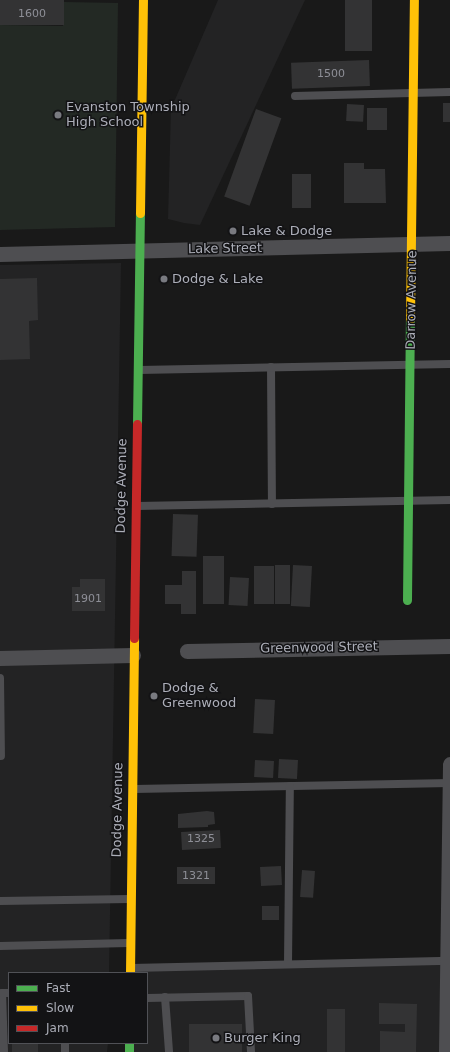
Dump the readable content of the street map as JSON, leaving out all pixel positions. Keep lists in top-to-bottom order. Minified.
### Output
{"streets":{"main road":["Darrow Avenue","Dodge Avenue"],"street":["Lake Street","Greenwood Street"]},"crossings":[["Lake Street","Darrow Avenue"],["Lake Street","Dodge Avenue"]],"places":["Evanston Township High School","Lake & Dodge","Dodge & Lake","Dodge & Greenwood","Burger King"],"house_numbers":["1600","1500","1901","1325","1321"],"legend":["Fast","Slow","Jam"]}
